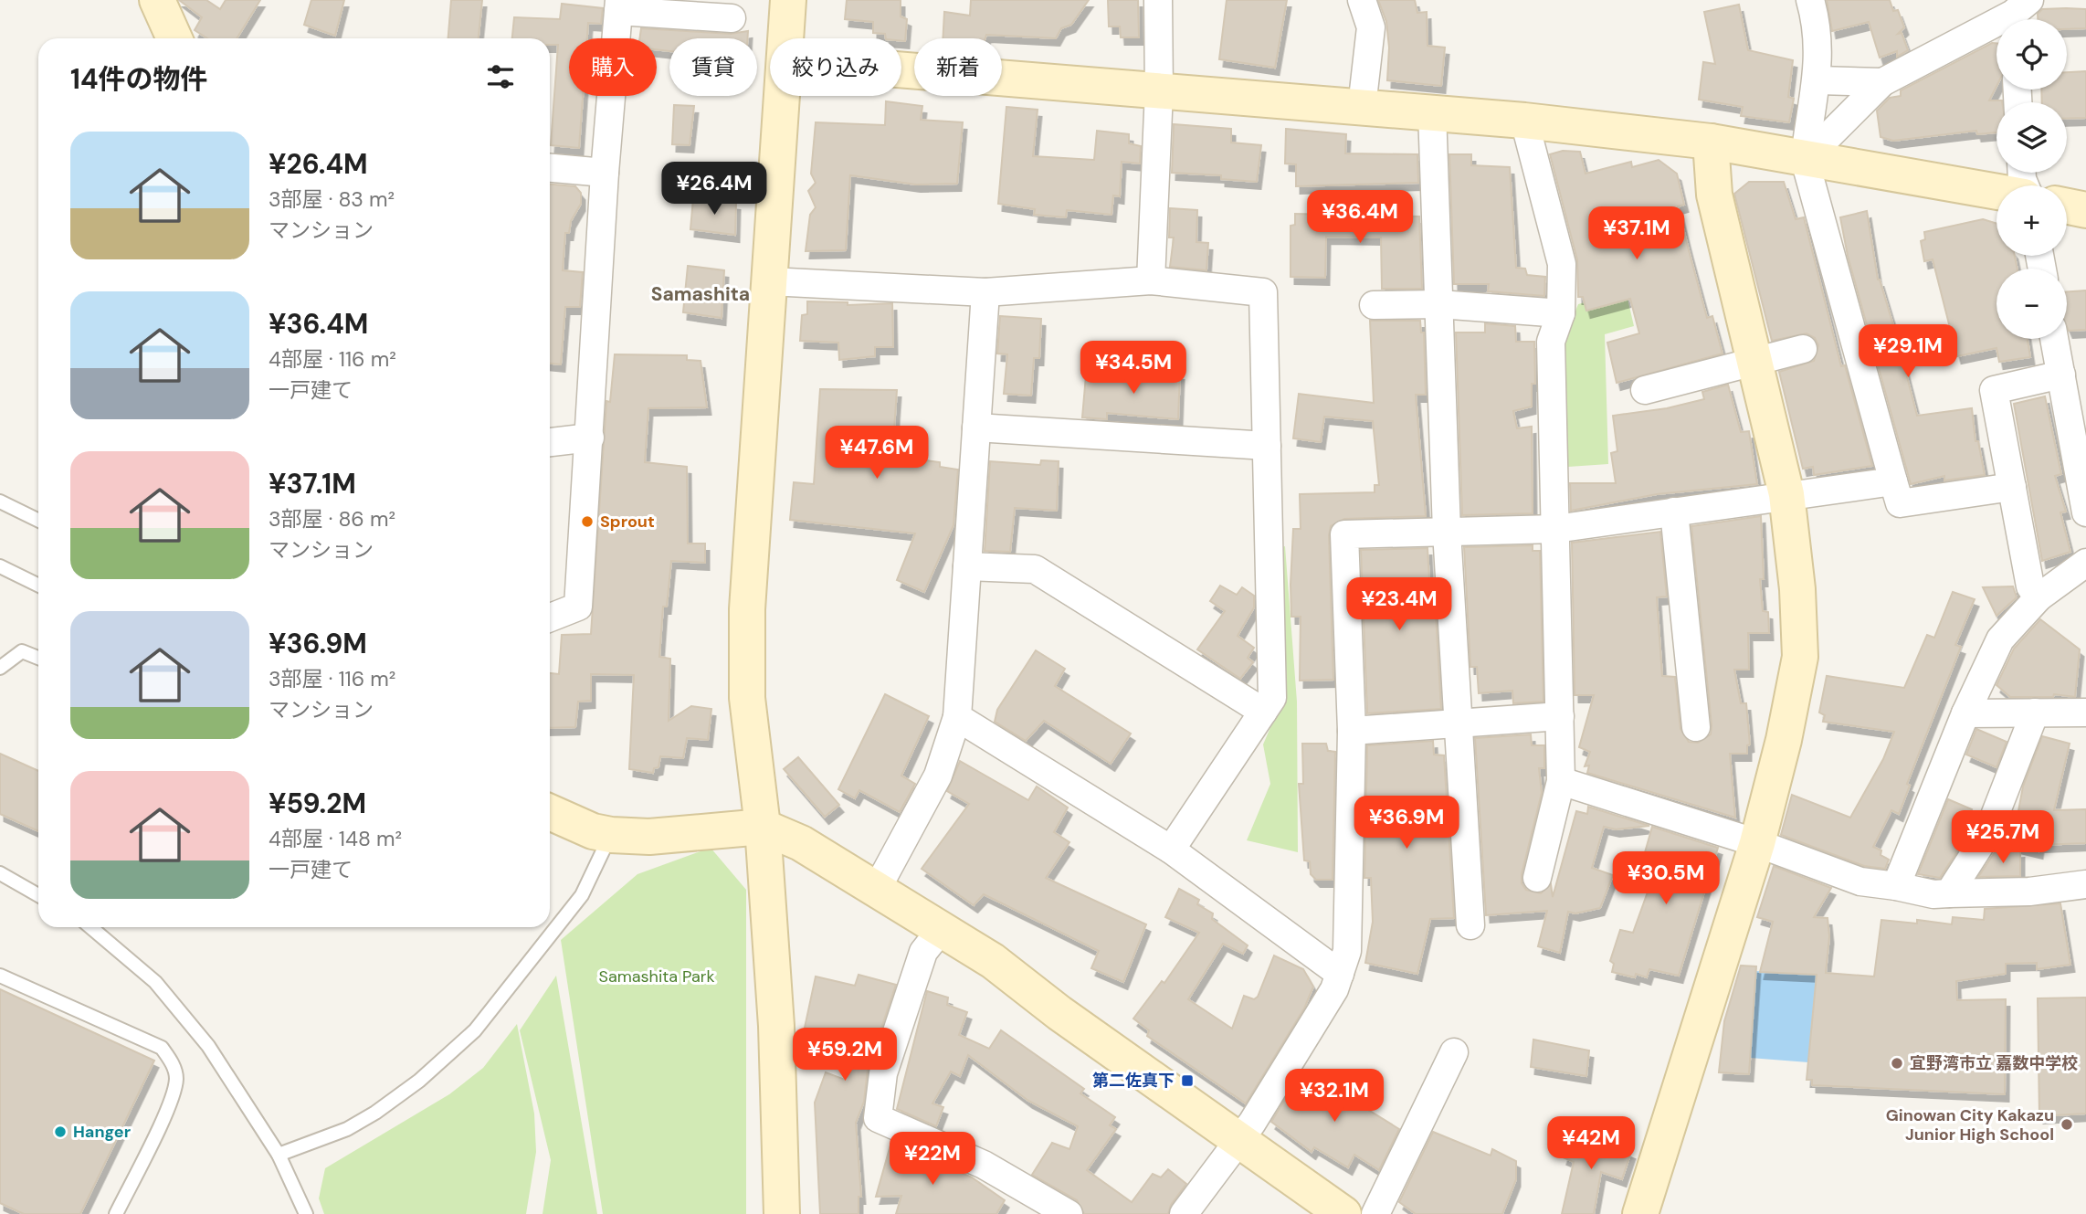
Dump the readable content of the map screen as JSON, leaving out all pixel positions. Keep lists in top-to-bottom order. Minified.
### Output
{"districts":["Samashita"],"parks":["Samashita Park"],"places":{"other":["Sprout","宜野湾市立 嘉数中学校","Ginowan City Kakazu Junior High School","Hanger"],"transit":["第二佐真下"]},"page":{"map_buttons":["+","−"],"chip":["購入","賃貸","絞り込み","新着"],"heading":"14件の物件","list":[{"name":"¥26.4M","note":"3部屋 · 83 m² · マンション"},{"name":"¥36.4M","note":"4部屋 · 116 m² · 一戸建て"},{"name":"¥37.1M","note":"3部屋 · 86 m² · マンション"},{"name":"¥36.9M","note":"3部屋 · 116 m² · マンション"},{"name":"¥59.2M","note":"4部屋 · 148 m² · 一戸建て"}],"price":["¥26.4M","¥36.4M","¥37.1M","¥29.1M","¥34.5M","¥47.6M","¥23.4M","¥36.9M","¥25.7M","¥30.5M","¥59.2M","¥32.1M","¥42M","¥22M"]}}
